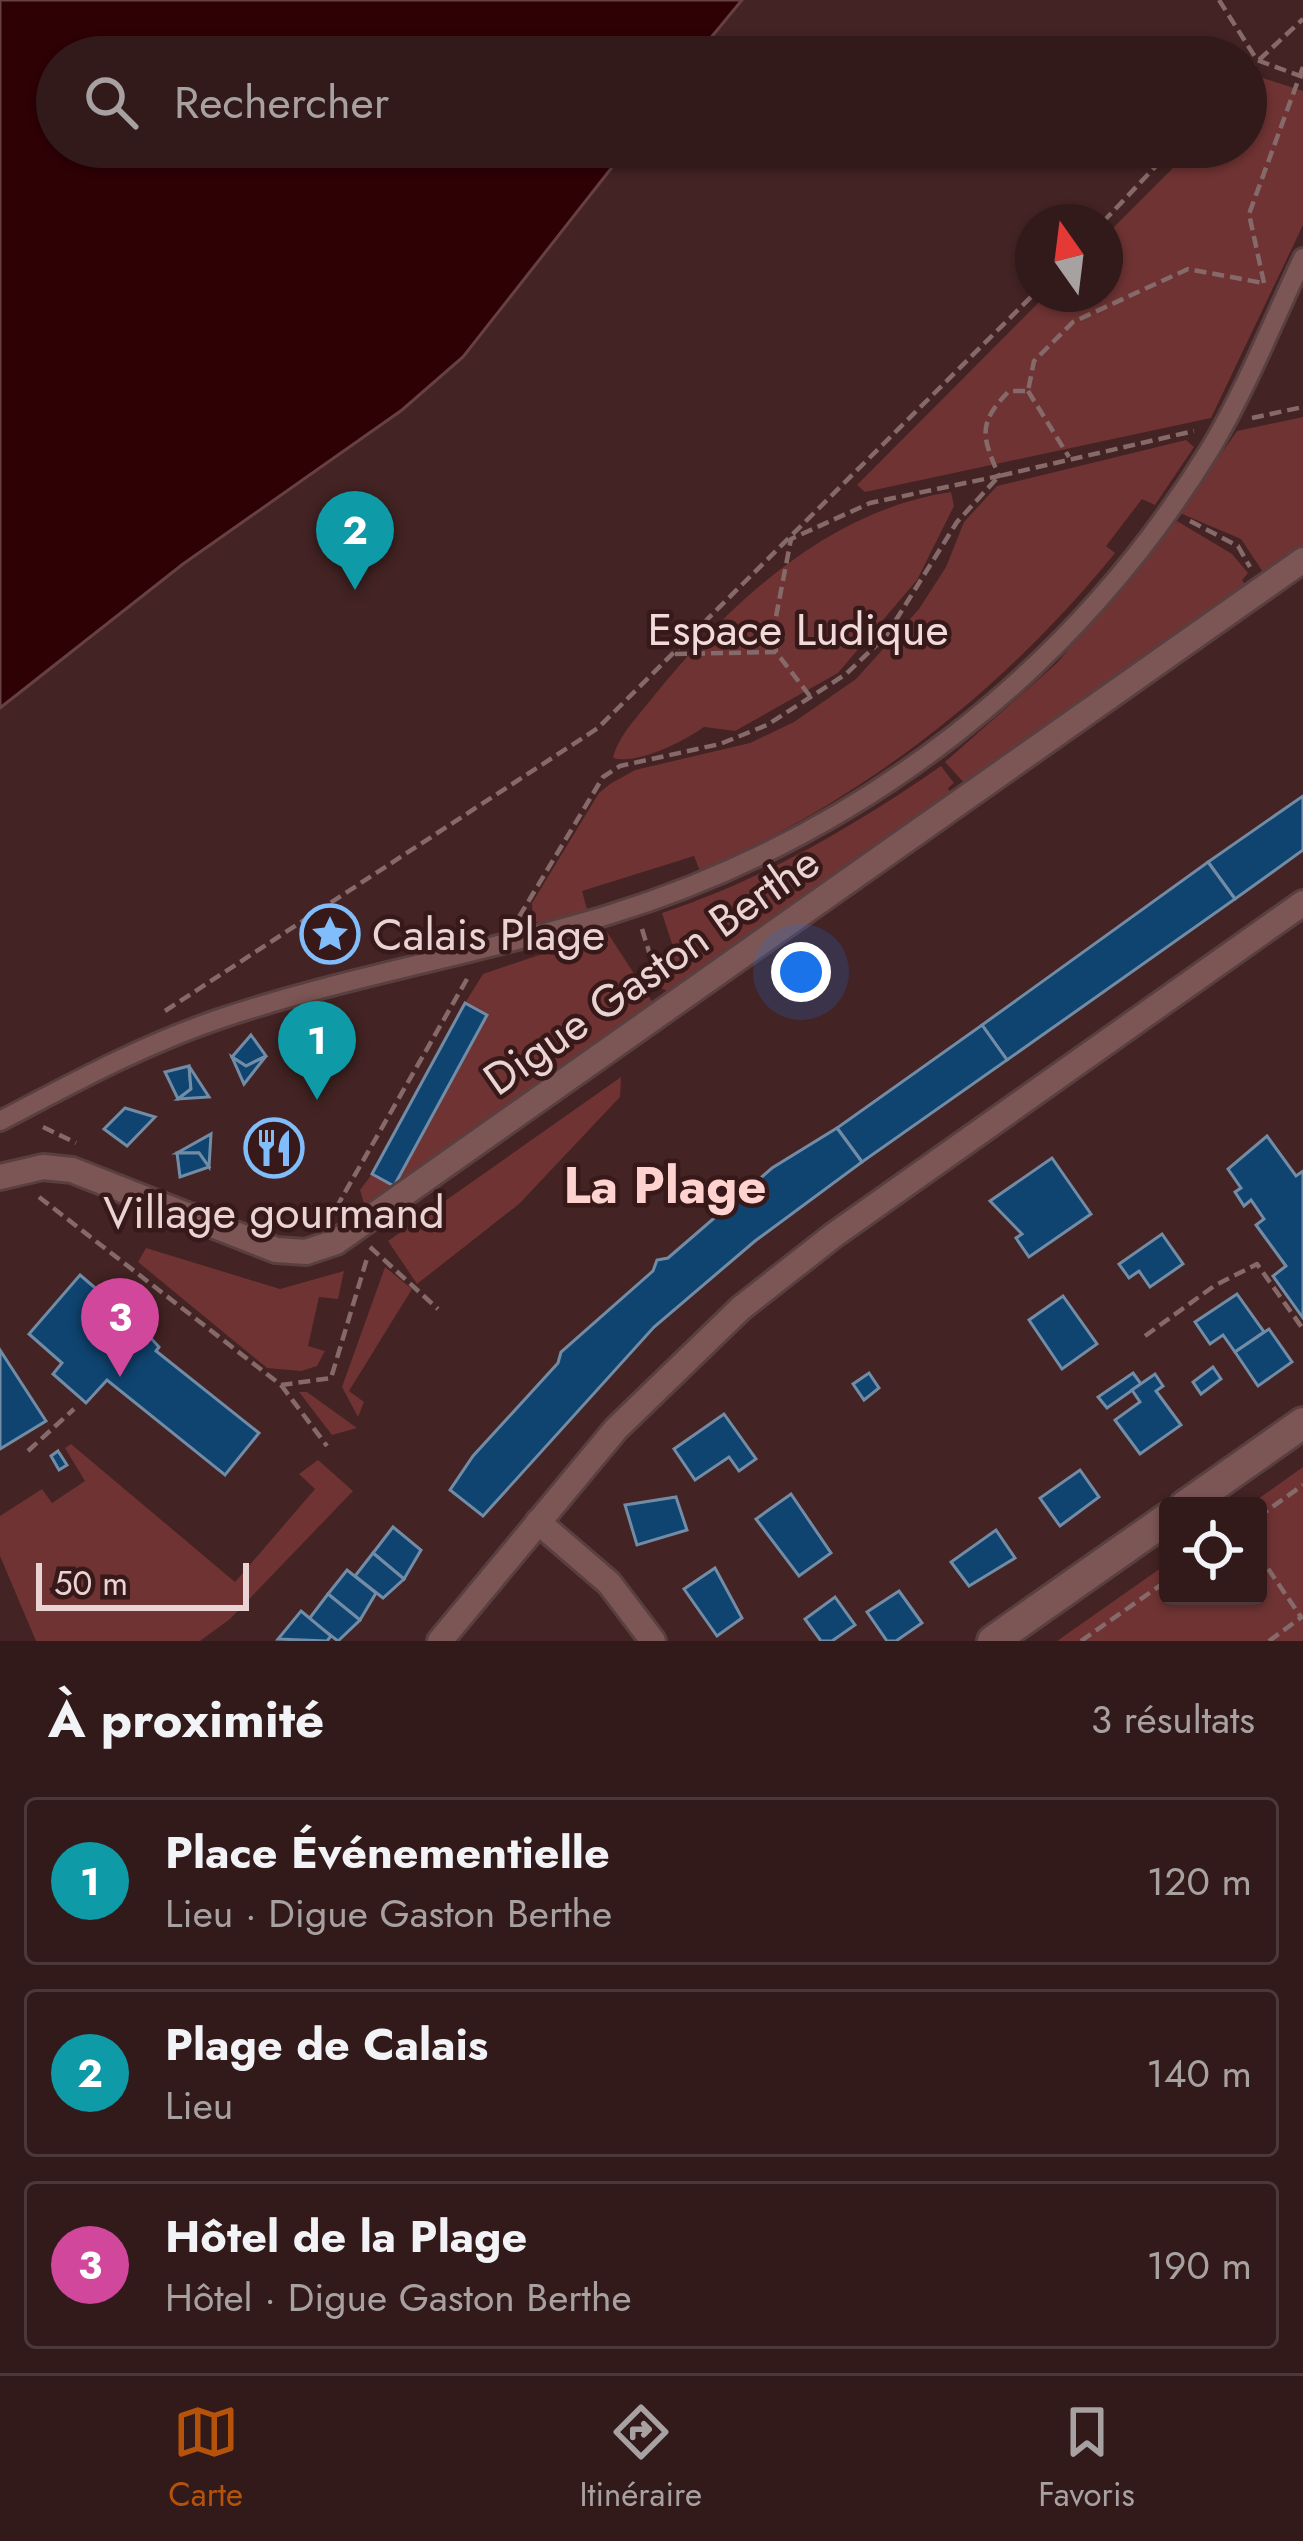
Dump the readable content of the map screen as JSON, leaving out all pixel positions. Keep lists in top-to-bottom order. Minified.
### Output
{"streets":{"street":["Digue Gaston Berthe"]},"districts":["La Plage"],"parks":["Espace Ludique"],"places":{"place":["Calais Plage"],"restaurant":["Village gourmand"]},"scale_bar":"50 m","north":"top","page":{"search":"Rechercher","pins":["2","1","3"],"scale":"50 m","heading":["À proximité","3 résultats"],"list":[{"mark":"1","name":"Place Événementielle","note":"Lieu · Digue Gaston Berthe","value":"120 m"},{"mark":"2","name":"Plage de Calais","note":"Lieu","value":"140 m"},{"mark":"3","name":"Hôtel de la Plage","note":"Hôtel · Digue Gaston Berthe","value":"190 m"}],"nav":["Carte","Itinéraire","Favoris"]}}
